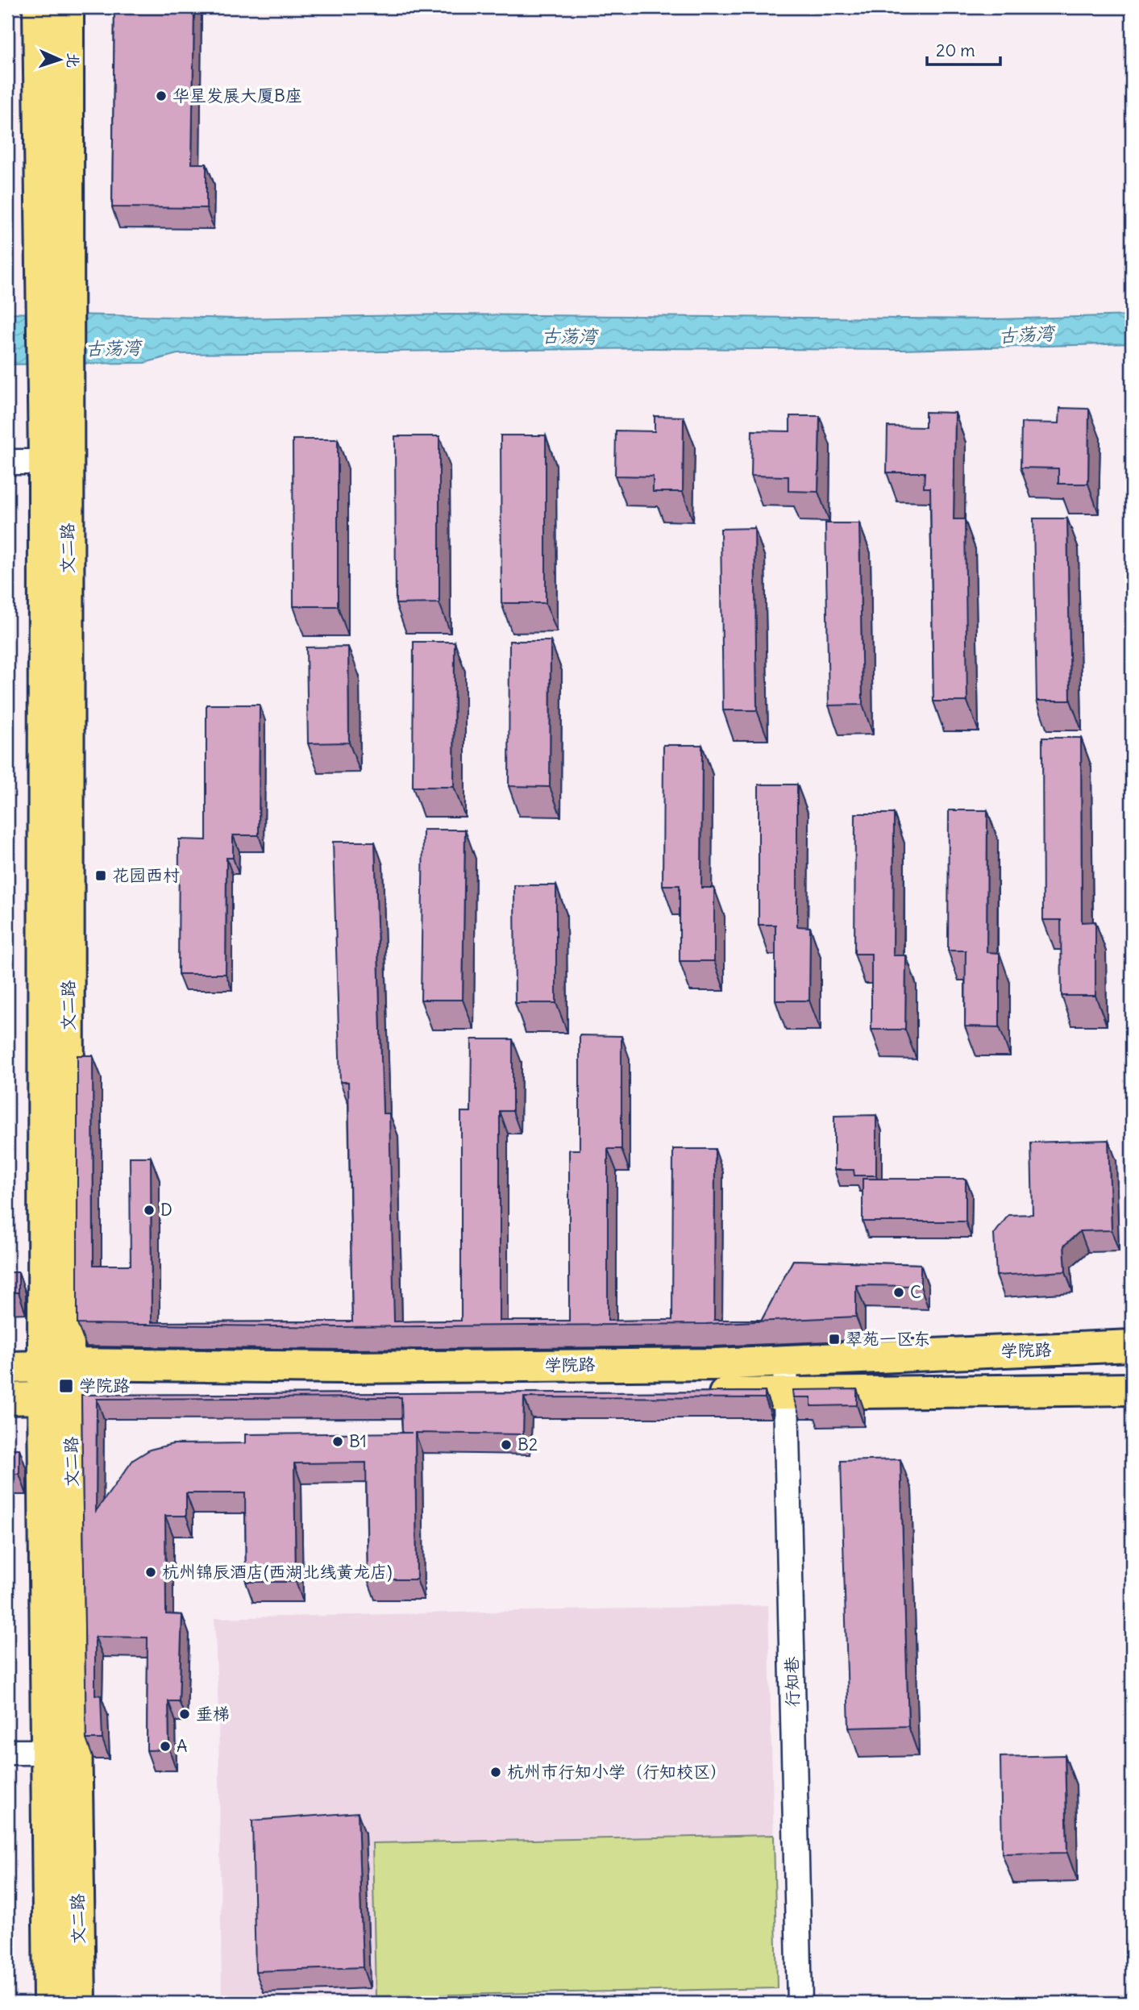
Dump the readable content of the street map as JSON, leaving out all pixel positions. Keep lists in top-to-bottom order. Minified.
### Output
{"streets":{"main road":["文二路","学院路"],"street":["行知巷"]},"crossings":[["文二路","学院路"],["学院路","行知巷"]],"water":["古荡湾"],"places":{"other":["华星发展大厦B座","D","C","B1","B2","杭州锦辰酒店(西湖北线黄龙店)","垂梯","A","杭州市行知小学（行知校区）"],"transit":["花园西村","翠苑一区东","学院路"]},"scale_bar":"20 m","north":"right"}
